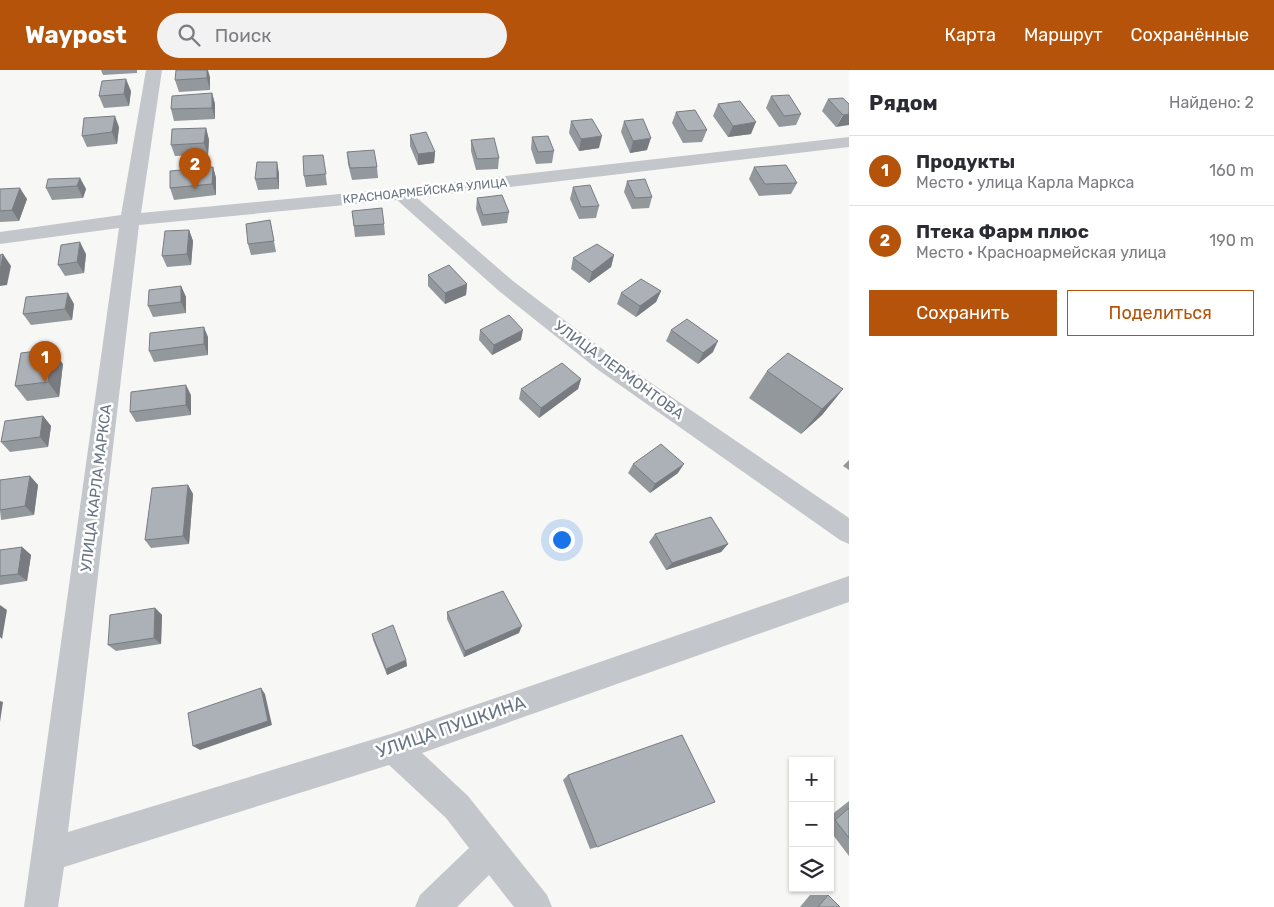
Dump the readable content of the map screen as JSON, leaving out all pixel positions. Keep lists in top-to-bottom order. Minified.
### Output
{"streets":{"street":["КРАСНОАРМЕЙСКАЯ УЛИЦА","УЛИЦА ЛЕРМОНТОВА","УЛИЦА КАРЛА МАРКСА","УЛИЦА ПУШКИНА"]},"crossings":[["КРАСНОАРМЕЙСКАЯ УЛИЦА","УЛИЦА ЛЕРМОНТОВА"],["КРАСНОАРМЕЙСКАЯ УЛИЦА","УЛИЦА КАРЛА МАРКСА"],["УЛИЦА КАРЛА МАРКСА","УЛИЦА ПУШКИНА"]],"page":{"header":"Waypost","search":"Поиск","nav":["Карта","Маршрут","Сохранённые"],"heading":["Рядом","Найдено: 2"],"list":[{"mark":"1","name":"Продукты","note":"Место · улица Карла Маркса","value":"160 m"},{"mark":"2","name":"Птека Фарм плюс","note":"Место · Красноармейская улица","value":"190 m"}],"pins":["2","1"],"buttons":["Сохранить","Поделиться"],"map_buttons":["+","−"]}}
